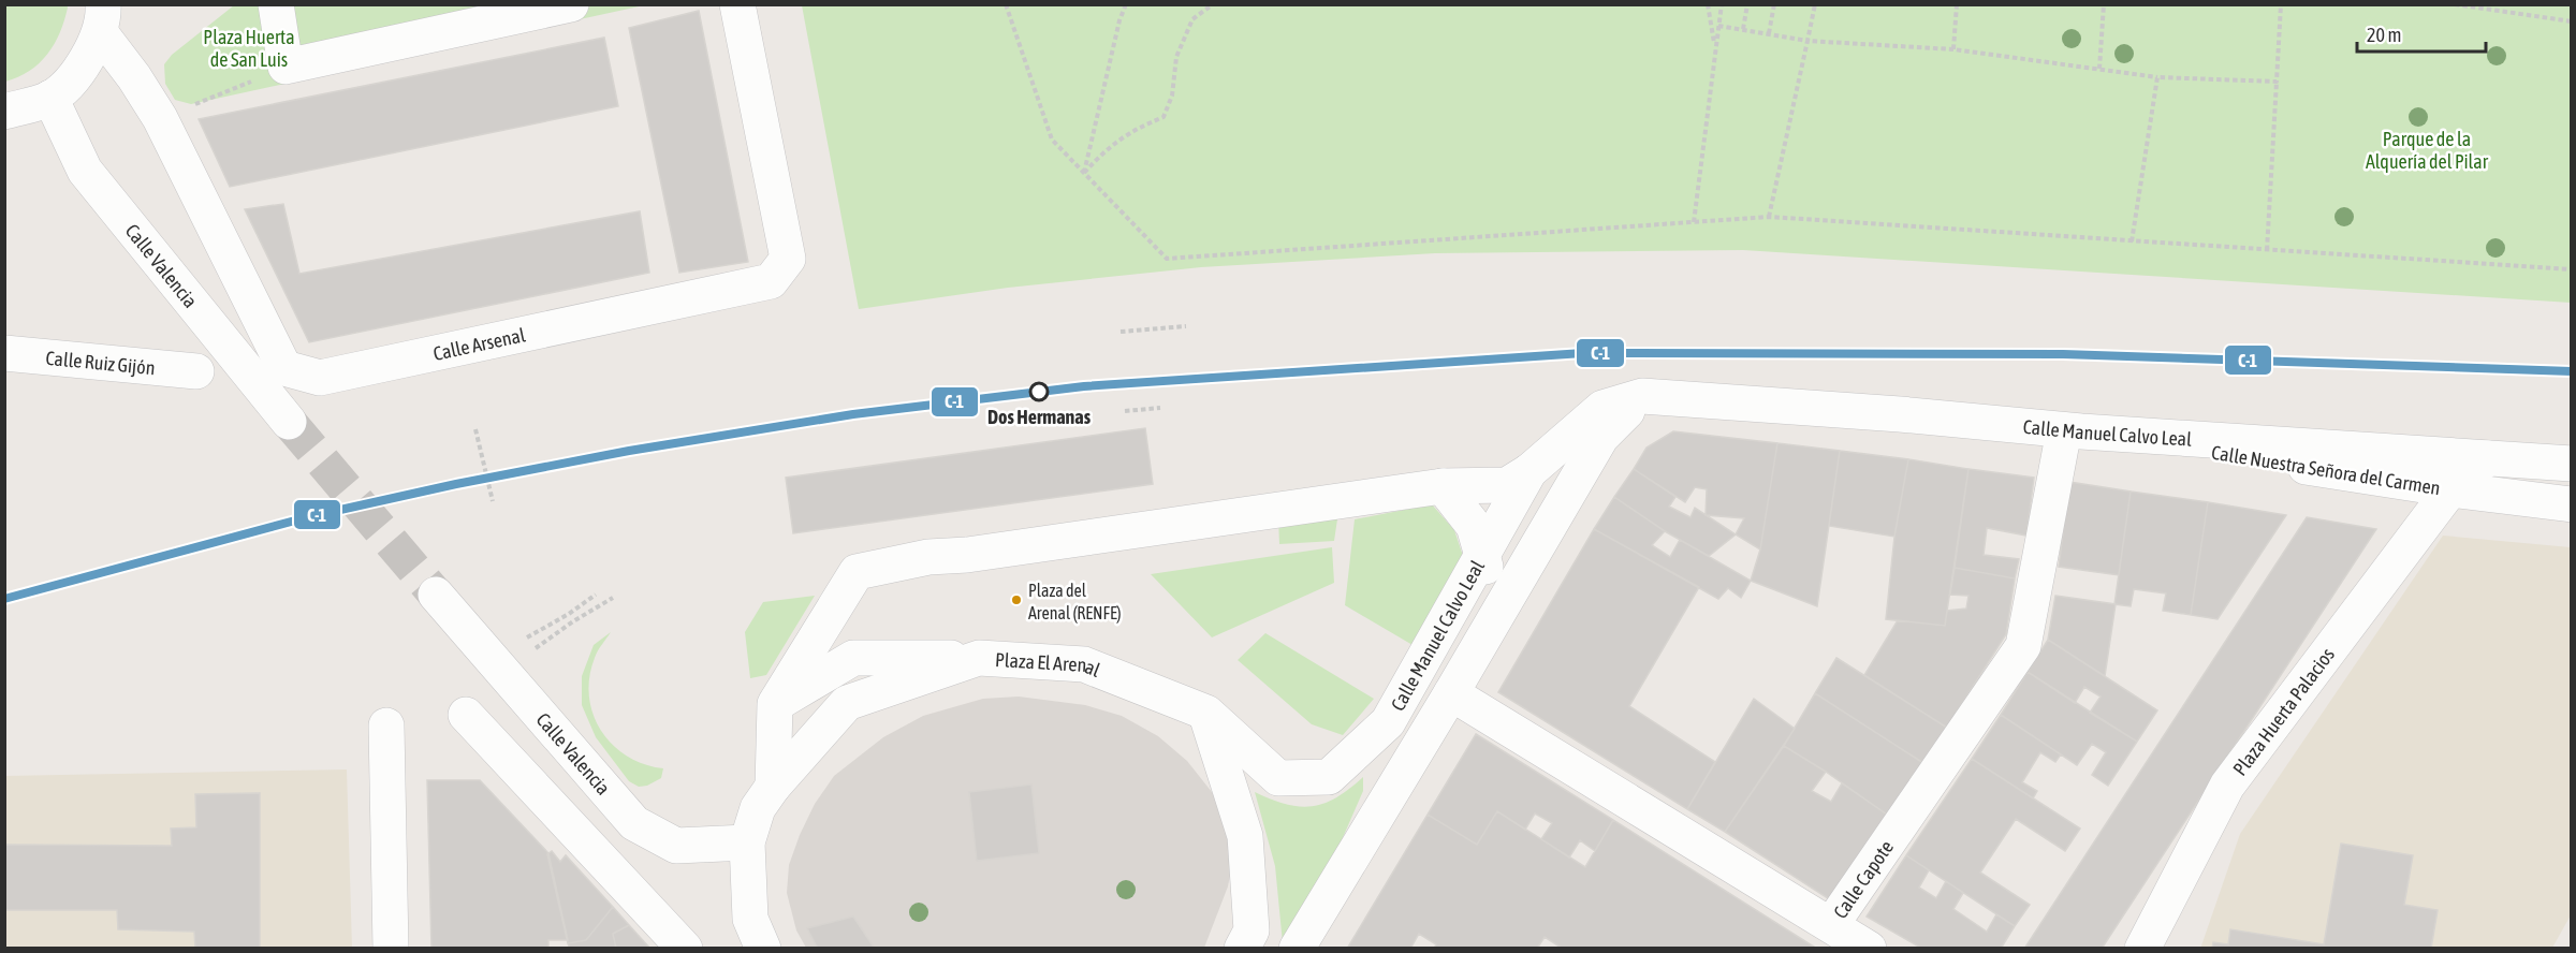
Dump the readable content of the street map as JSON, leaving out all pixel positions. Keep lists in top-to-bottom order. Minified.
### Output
{"streets":{"street":["Calle Valencia","Calle Arsenal","Calle Ruiz Gijón","Calle Manuel Calvo Leal","Calle Nuestra Señora del Carmen","Plaza El Arenal","Plaza Huerta Palacios","Calle Capote"]},"crossings":[["Calle Valencia","Plaza El Arenal"],["Calle Manuel Calvo Leal","Calle Nuestra Señora del Carmen"],["Calle Manuel Calvo Leal","Plaza El Arenal"],["Calle Manuel Calvo Leal","Plaza Huerta Palacios"],["Calle Manuel Calvo Leal","Calle Capote"],["Calle Nuestra Señora del Carmen","Plaza Huerta Palacios"],["Calle Nuestra Señora del Carmen","Calle Capote"]],"parks":["Plaza Huerta de San Luis","Parque de la Alquería del Pilar"],"places":["Dos Hermanas","Plaza del Arenal (RENFE)"],"lines":["transit line C-1"],"scale_bar":"20 m"}
